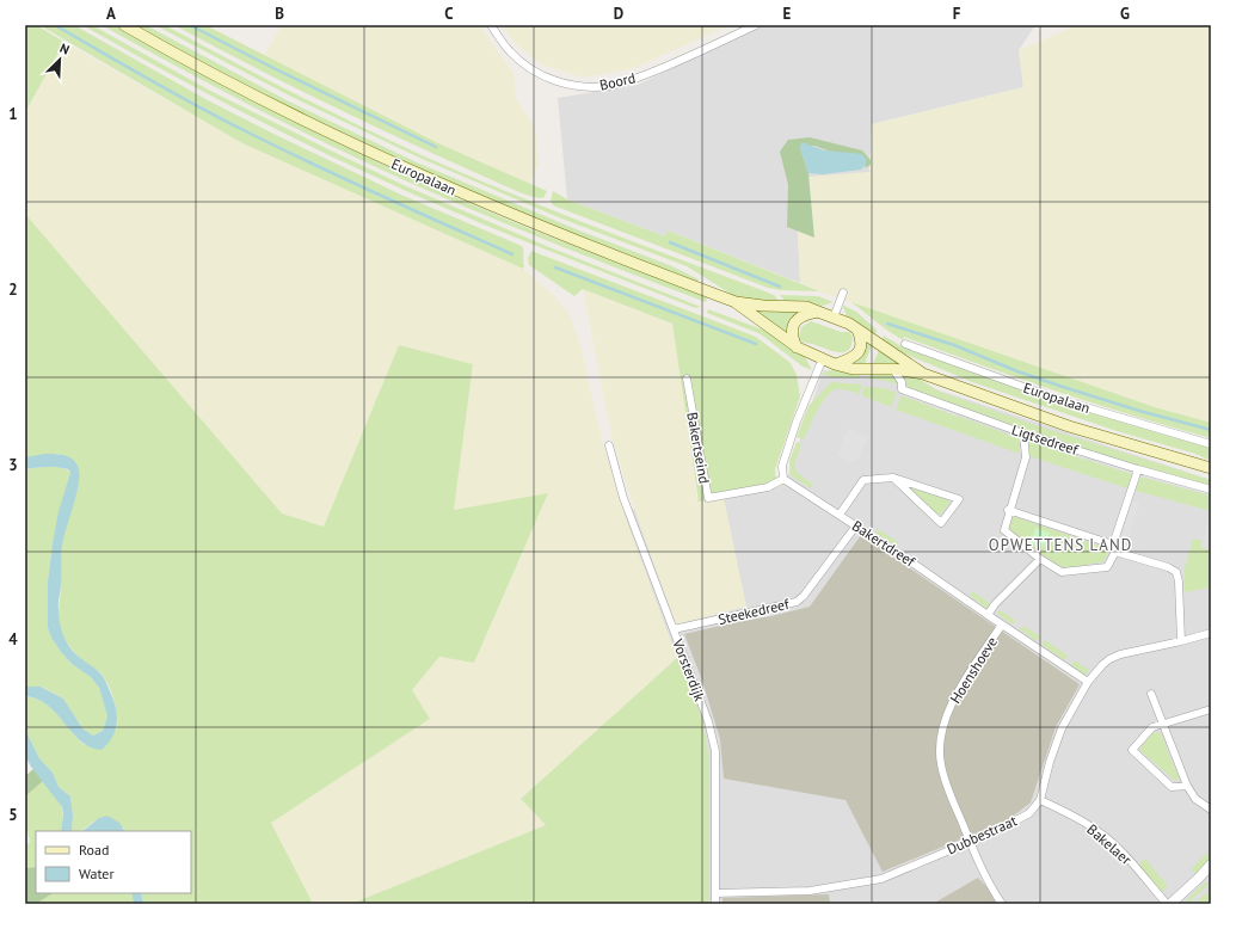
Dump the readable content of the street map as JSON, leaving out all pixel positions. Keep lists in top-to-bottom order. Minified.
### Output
{"streets":{"main road":["Europalaan"],"street":["Boord","Ligtsedreef","Bakertseind","Bakertdreef","Steekedreef","Vorsterdijk","Hoenshoeve","Dubbestraat","Bakelaer"]},"crossings":[["Europalaan","Ligtsedreef"],["Bakertseind","Bakertdreef"],["Bakertdreef","Steekedreef"],["Bakertdreef","Hoenshoeve"],["Steekedreef","Vorsterdijk"],["Vorsterdijk","Dubbestraat"],["Hoenshoeve","Dubbestraat"],["Dubbestraat","Bakelaer"]],"districts":["OPWETTENS LAND"],"legend":["Road","Water"],"north":"top right","grid":{"columns":["A","B","C","D","E","F","G"],"rows":["1","2","3","4","5"]}}
